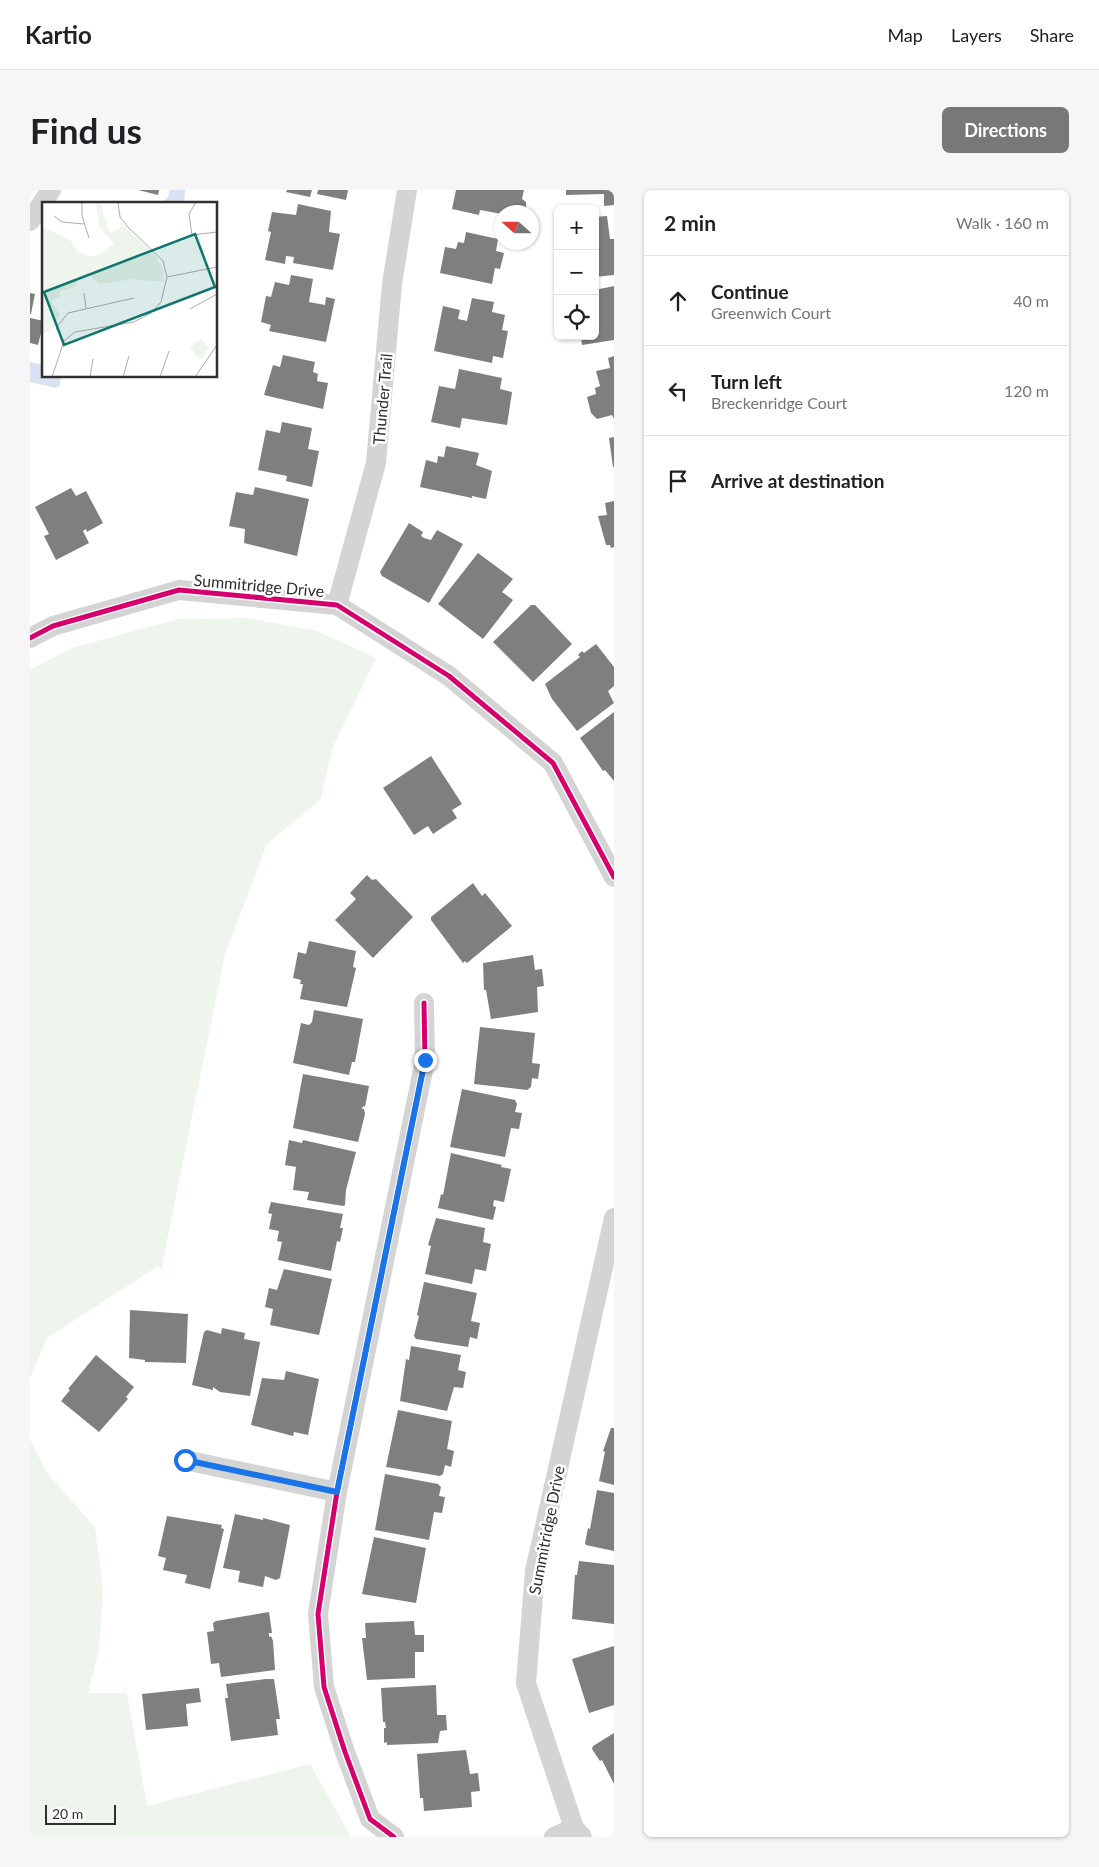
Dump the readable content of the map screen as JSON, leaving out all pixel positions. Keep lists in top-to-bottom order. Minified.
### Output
{"streets":{"street":["Thunder Trail","Summitridge Drive"]},"crossings":[["Thunder Trail","Summitridge Drive"]],"scale_bar":"20 m","north":"left","page":{"header":"Kartio","nav":["Map","Layers","Share"],"buttons":"Directions","title":"Find us","heading":["2 min","Walk · 160 m"],"map_buttons":["+","−"],"list":[["Continue","Greenwich Court","40 m"],["Turn left","Breckenridge Court","120 m"],"Arrive at destination"],"scale":"20 m"}}
